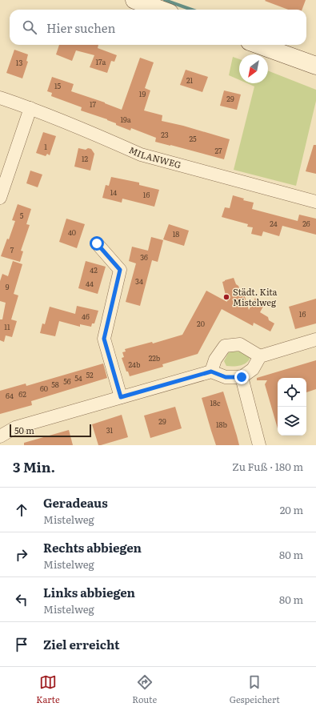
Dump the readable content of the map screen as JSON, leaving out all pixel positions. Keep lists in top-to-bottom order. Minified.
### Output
{"streets":{"street":["MILANWEG"]},"places":["Städt. Kita Mistelweg"],"house_numbers":["17a","13","21","15","19","29","17","19a","23","25","1","27","12","14","16","5","24","26","40","18","7","36","42","34","44","9","16","46","20","11","22b","24b","52","54","56","58","60","62","64","18c","29","18b","31"],"scale_bar":"50 m","north":"bottom left","page":{"search":"Hier suchen","scale":"50 m","heading":["3 Min.","Zu Fuß · 180 m"],"list":[["Geradeaus","Mistelweg","20 m"],["Rechts abbiegen","Mistelweg","80 m"],["Links abbiegen","Mistelweg","80 m"],"Ziel erreicht"],"nav":["Karte","Route","Gespeichert"]}}
